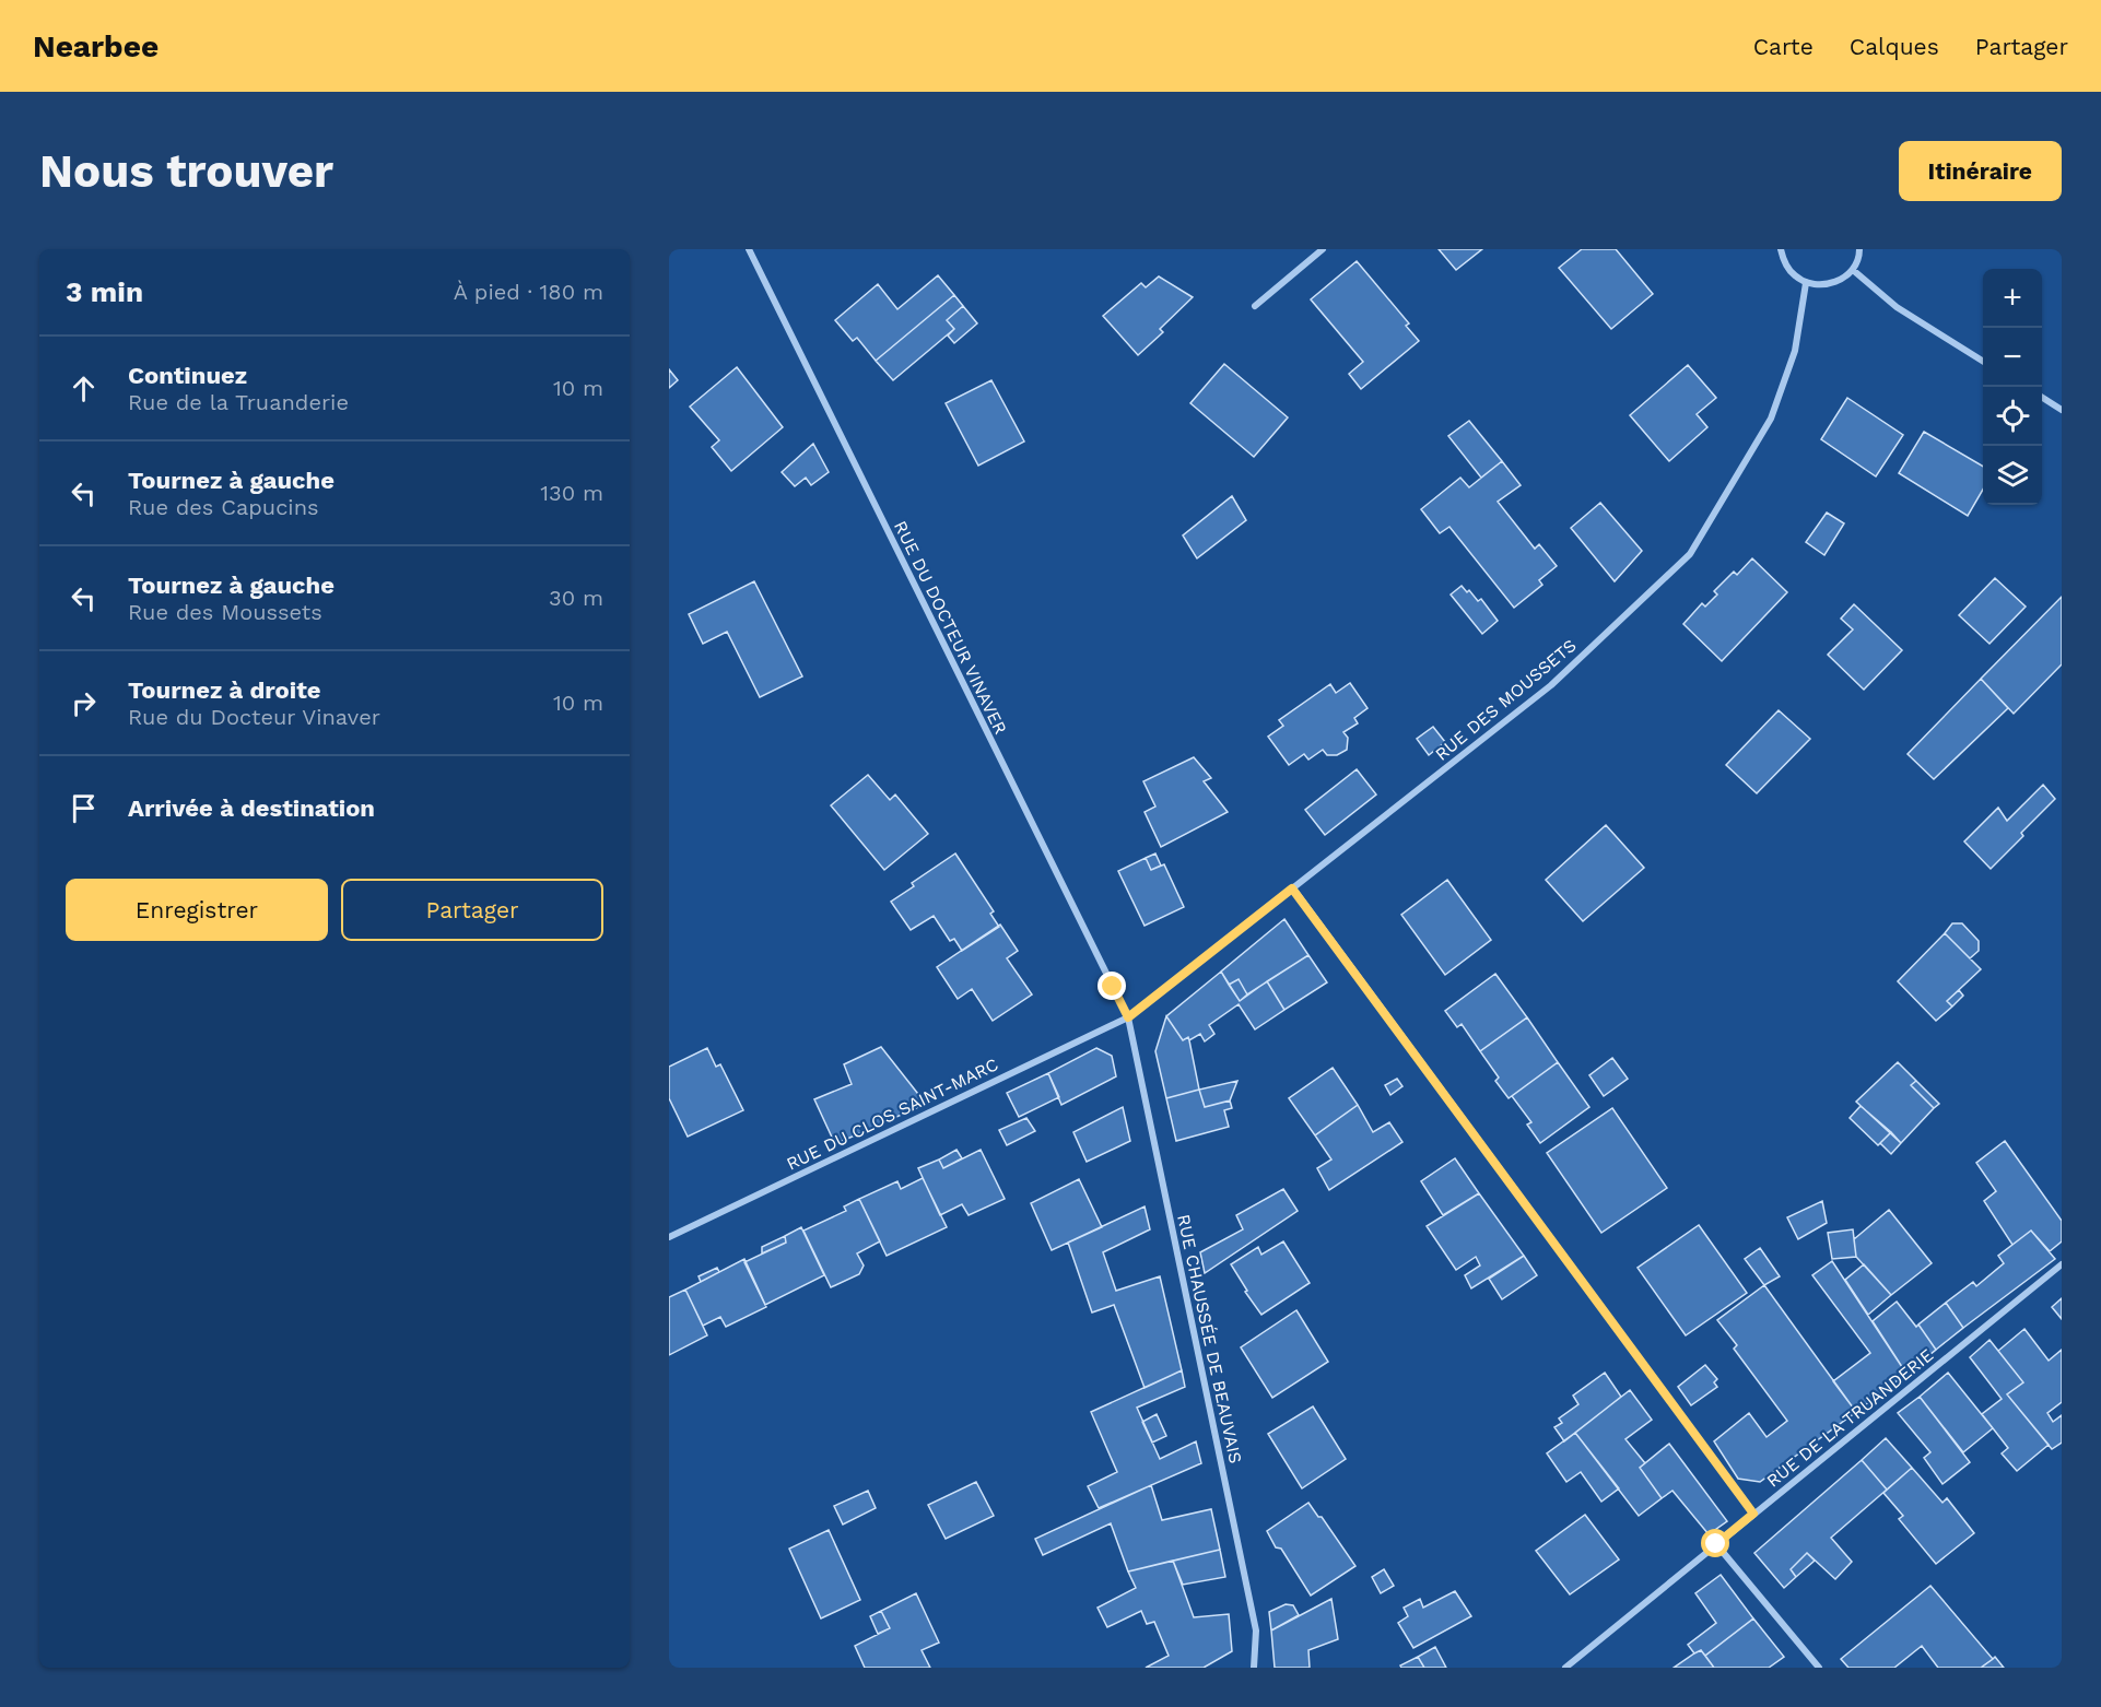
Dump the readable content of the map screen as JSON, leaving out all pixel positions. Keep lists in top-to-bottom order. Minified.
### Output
{"streets":{"street":["RUE DU DOCTEUR VINAVER","RUE DES MOUSSETS","RUE DU CLOS SAINT-MARC","RUE CHAUSSÉE DE BEAUVAIS","RUE DE LA TRUANDERIE"]},"crossings":[["RUE DU DOCTEUR VINAVER","RUE DES MOUSSETS"],["RUE DU DOCTEUR VINAVER","RUE DU CLOS SAINT-MARC"],["RUE DU DOCTEUR VINAVER","RUE CHAUSSÉE DE BEAUVAIS"],["RUE DES MOUSSETS","RUE DU CLOS SAINT-MARC"],["RUE DES MOUSSETS","RUE CHAUSSÉE DE BEAUVAIS"],["RUE DU CLOS SAINT-MARC","RUE CHAUSSÉE DE BEAUVAIS"]],"page":{"header":"Nearbee","nav":["Carte","Calques","Partager"],"buttons":["Itinéraire",["Enregistrer","Partager"]],"title":"Nous trouver","heading":["3 min","À pied · 180 m"],"map_buttons":["+","−"],"list":[["Continuez","Rue de la Truanderie","10 m"],["Tournez à gauche","Rue des Capucins","130 m"],["Tournez à gauche","Rue des Moussets","30 m"],["Tournez à droite","Rue du Docteur Vinaver","10 m"],"Arrivée à destination"]}}
